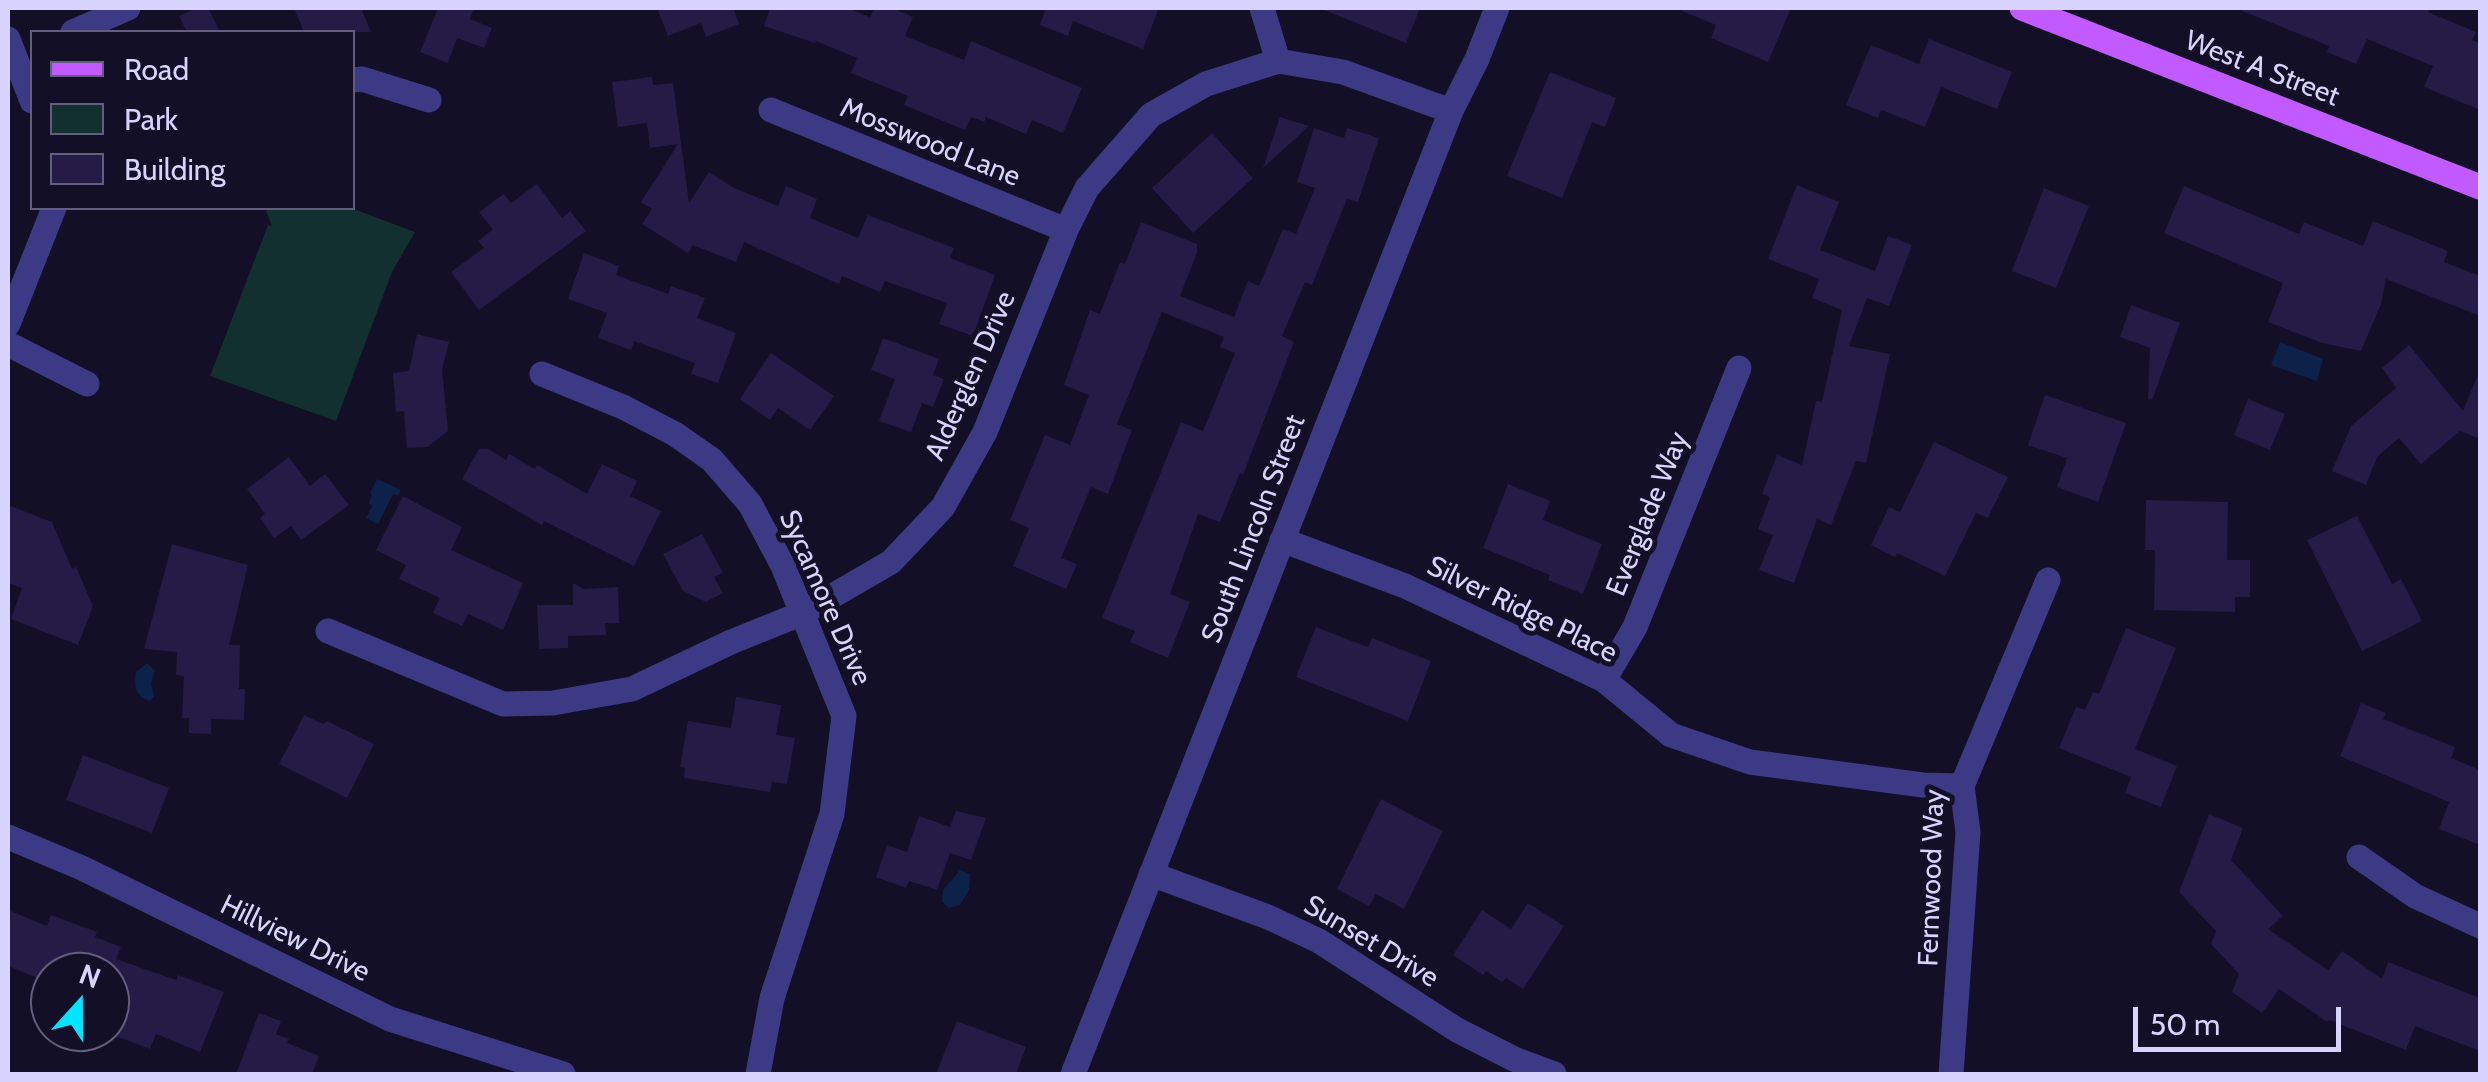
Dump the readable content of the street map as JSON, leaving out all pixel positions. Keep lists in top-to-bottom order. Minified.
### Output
{"streets":{"main road":["West A Street"],"street":["Mosswood Lane","Alderglen Drive","Everglade Way","South Lincoln Street","Sycamore Drive","Silver Ridge Place","Fernwood Way","Hillview Drive","Sunset Drive"]},"crossings":[["Mosswood Lane","Alderglen Drive"],["Alderglen Drive","South Lincoln Street"],["Alderglen Drive","Sycamore Drive"],["Everglade Way","Silver Ridge Place"],["South Lincoln Street","Silver Ridge Place"],["South Lincoln Street","Sunset Drive"],["Silver Ridge Place","Fernwood Way"]],"legend":["Road","Park","Building"],"scale_bar":"50 m","north":"top"}
